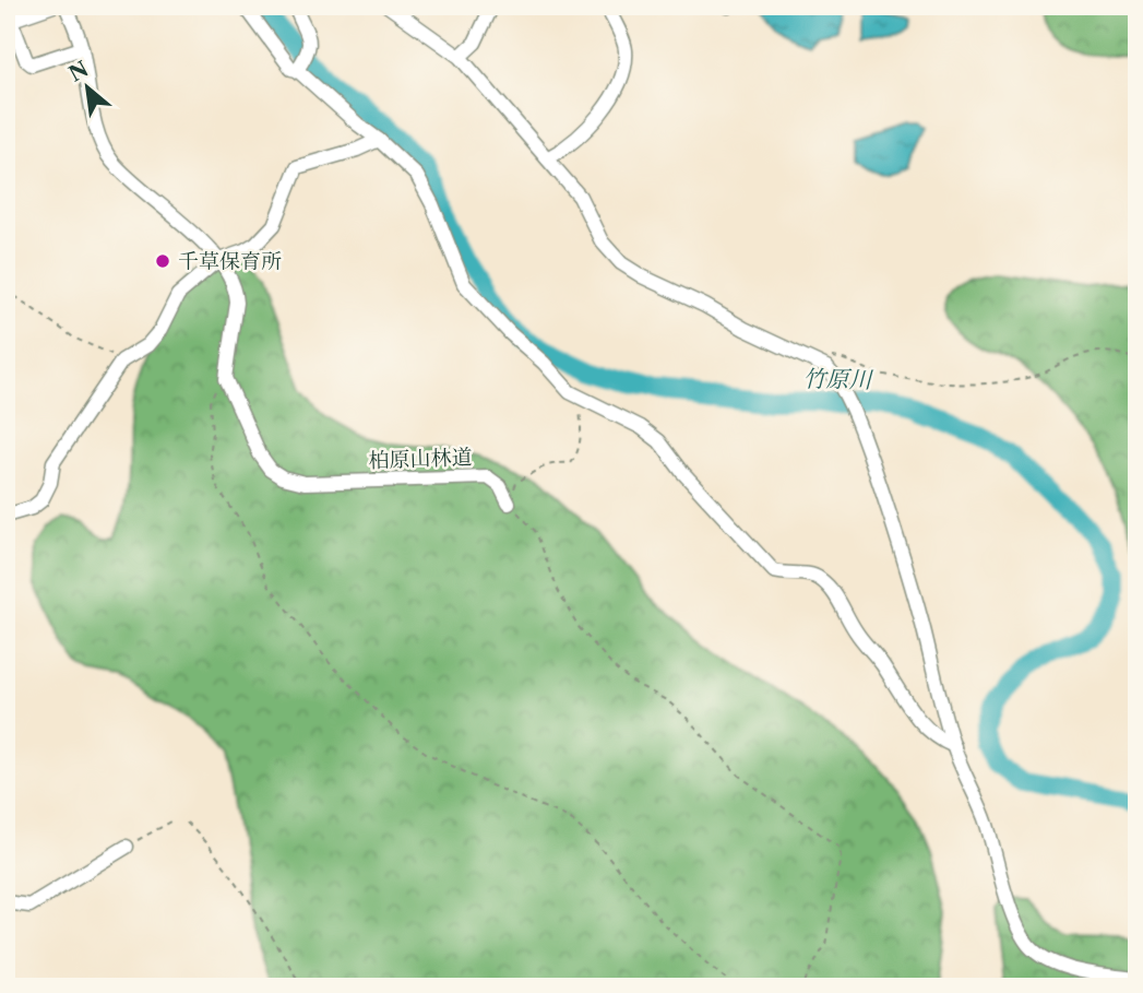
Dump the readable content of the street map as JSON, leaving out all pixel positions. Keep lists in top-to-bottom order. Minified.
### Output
{"streets":{"street":["柏原山林道"]},"water":["竹原川"],"places":["千草保育所"],"north":"top left"}
